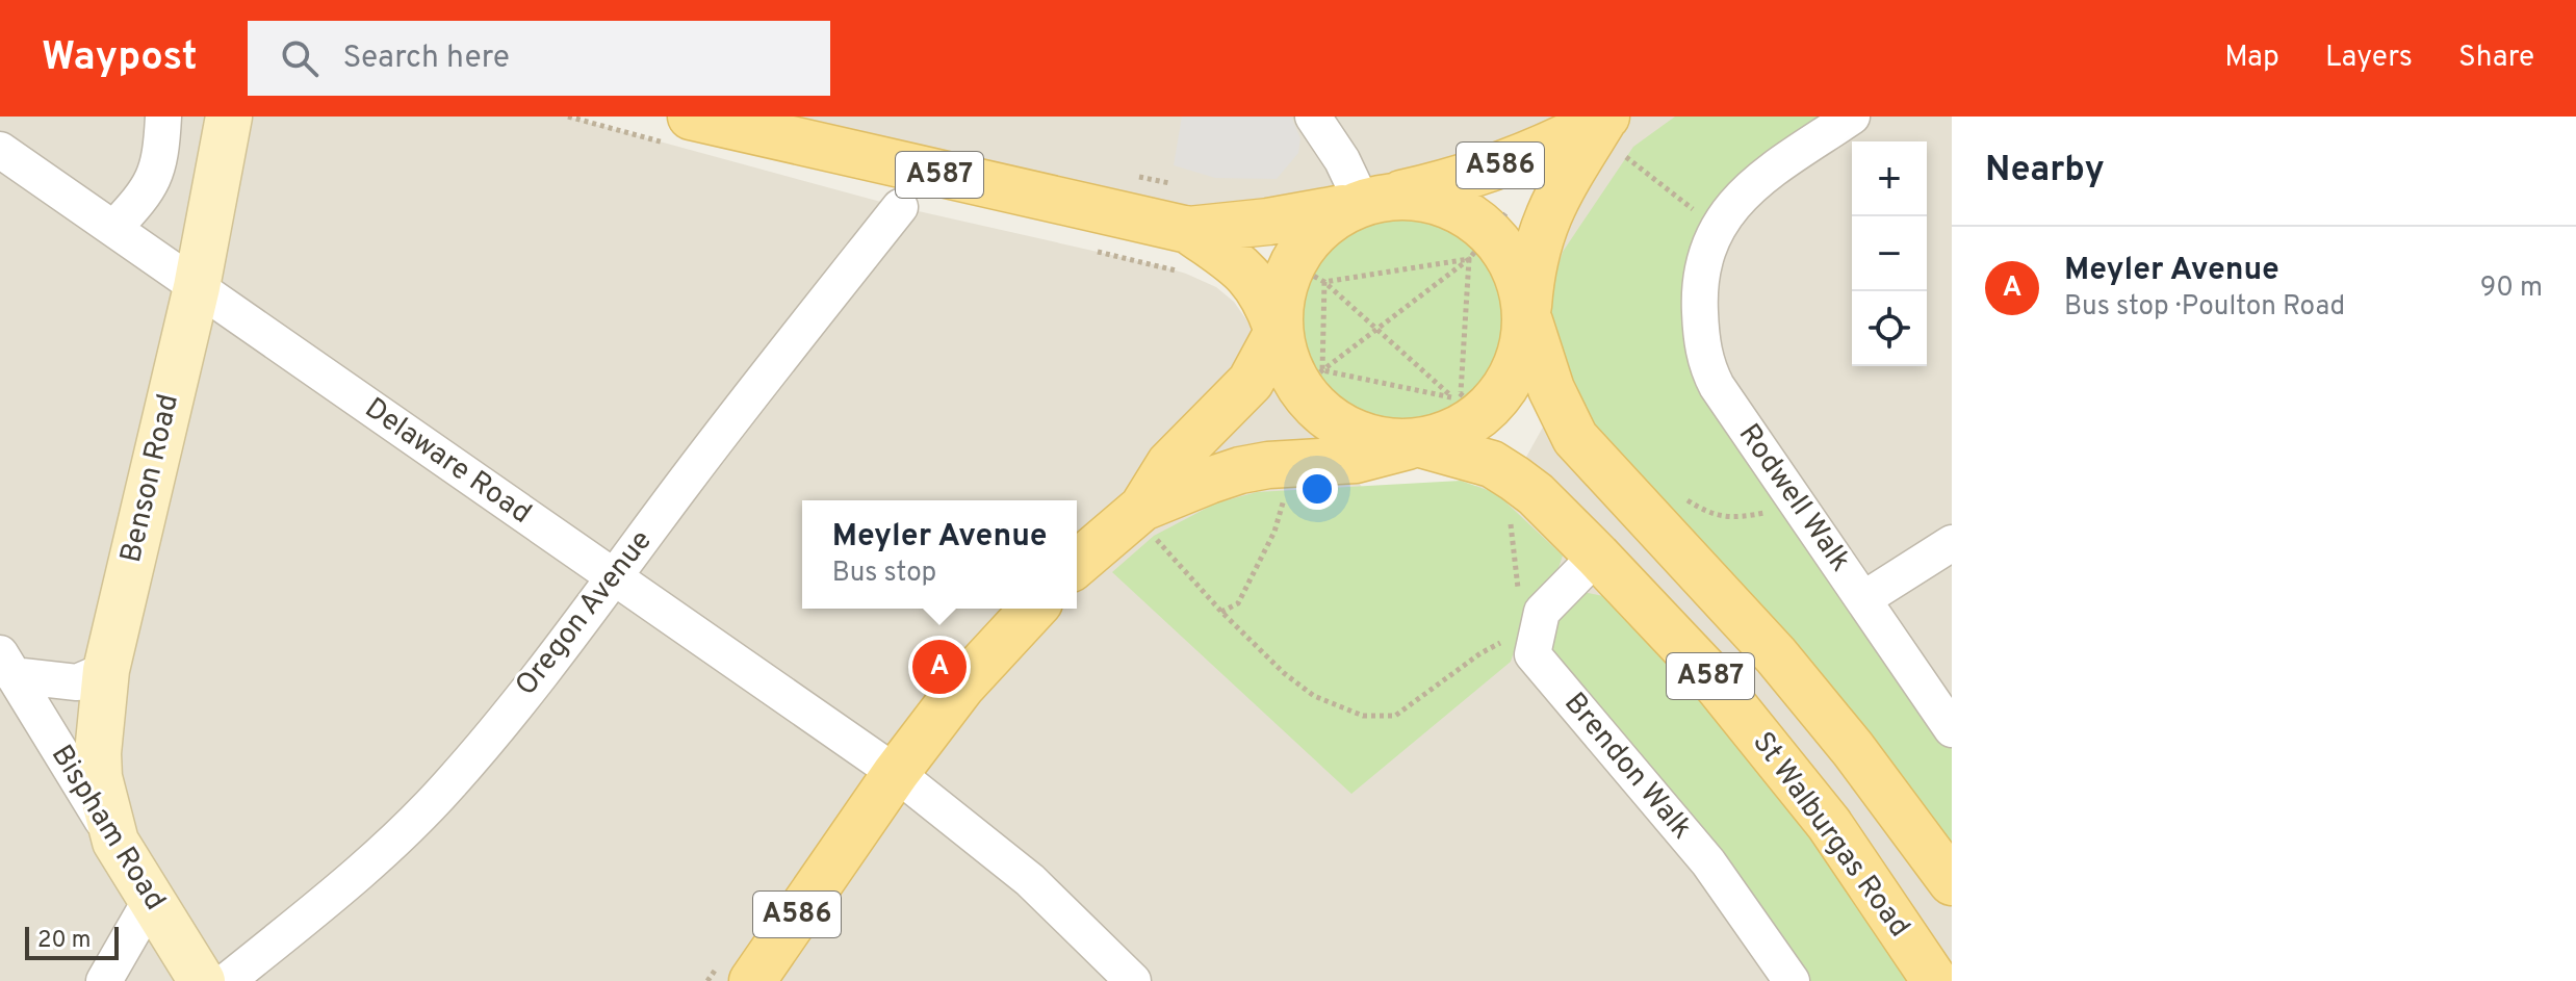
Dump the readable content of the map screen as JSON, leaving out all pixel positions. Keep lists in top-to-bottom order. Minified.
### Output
{"streets":{"main road":["A586","A587","Benson Road","Bispham Road","St Walburgas Road"],"street":["Delaware Road","Rodwell Walk","Oregon Avenue","Brendon Walk"]},"crossings":[["A586","A587"],["A586","Delaware Road"],["A587","St Walburgas Road"],["Delaware Road","Benson Road"],["Delaware Road","Oregon Avenue"],["Benson Road","Bispham Road"]],"scale_bar":"20 m","page":{"header":"Waypost","search":"Search here","nav":["Map","Layers","Share"],"heading":"Nearby","map_buttons":["+","−"],"list":[{"mark":"A","name":"Meyler Avenue","note":"Bus stop · Poulton Road","value":"90 m"}],"popup":["Meyler Avenue","Bus stop"],"pins":"A","scale":"20 m"}}
